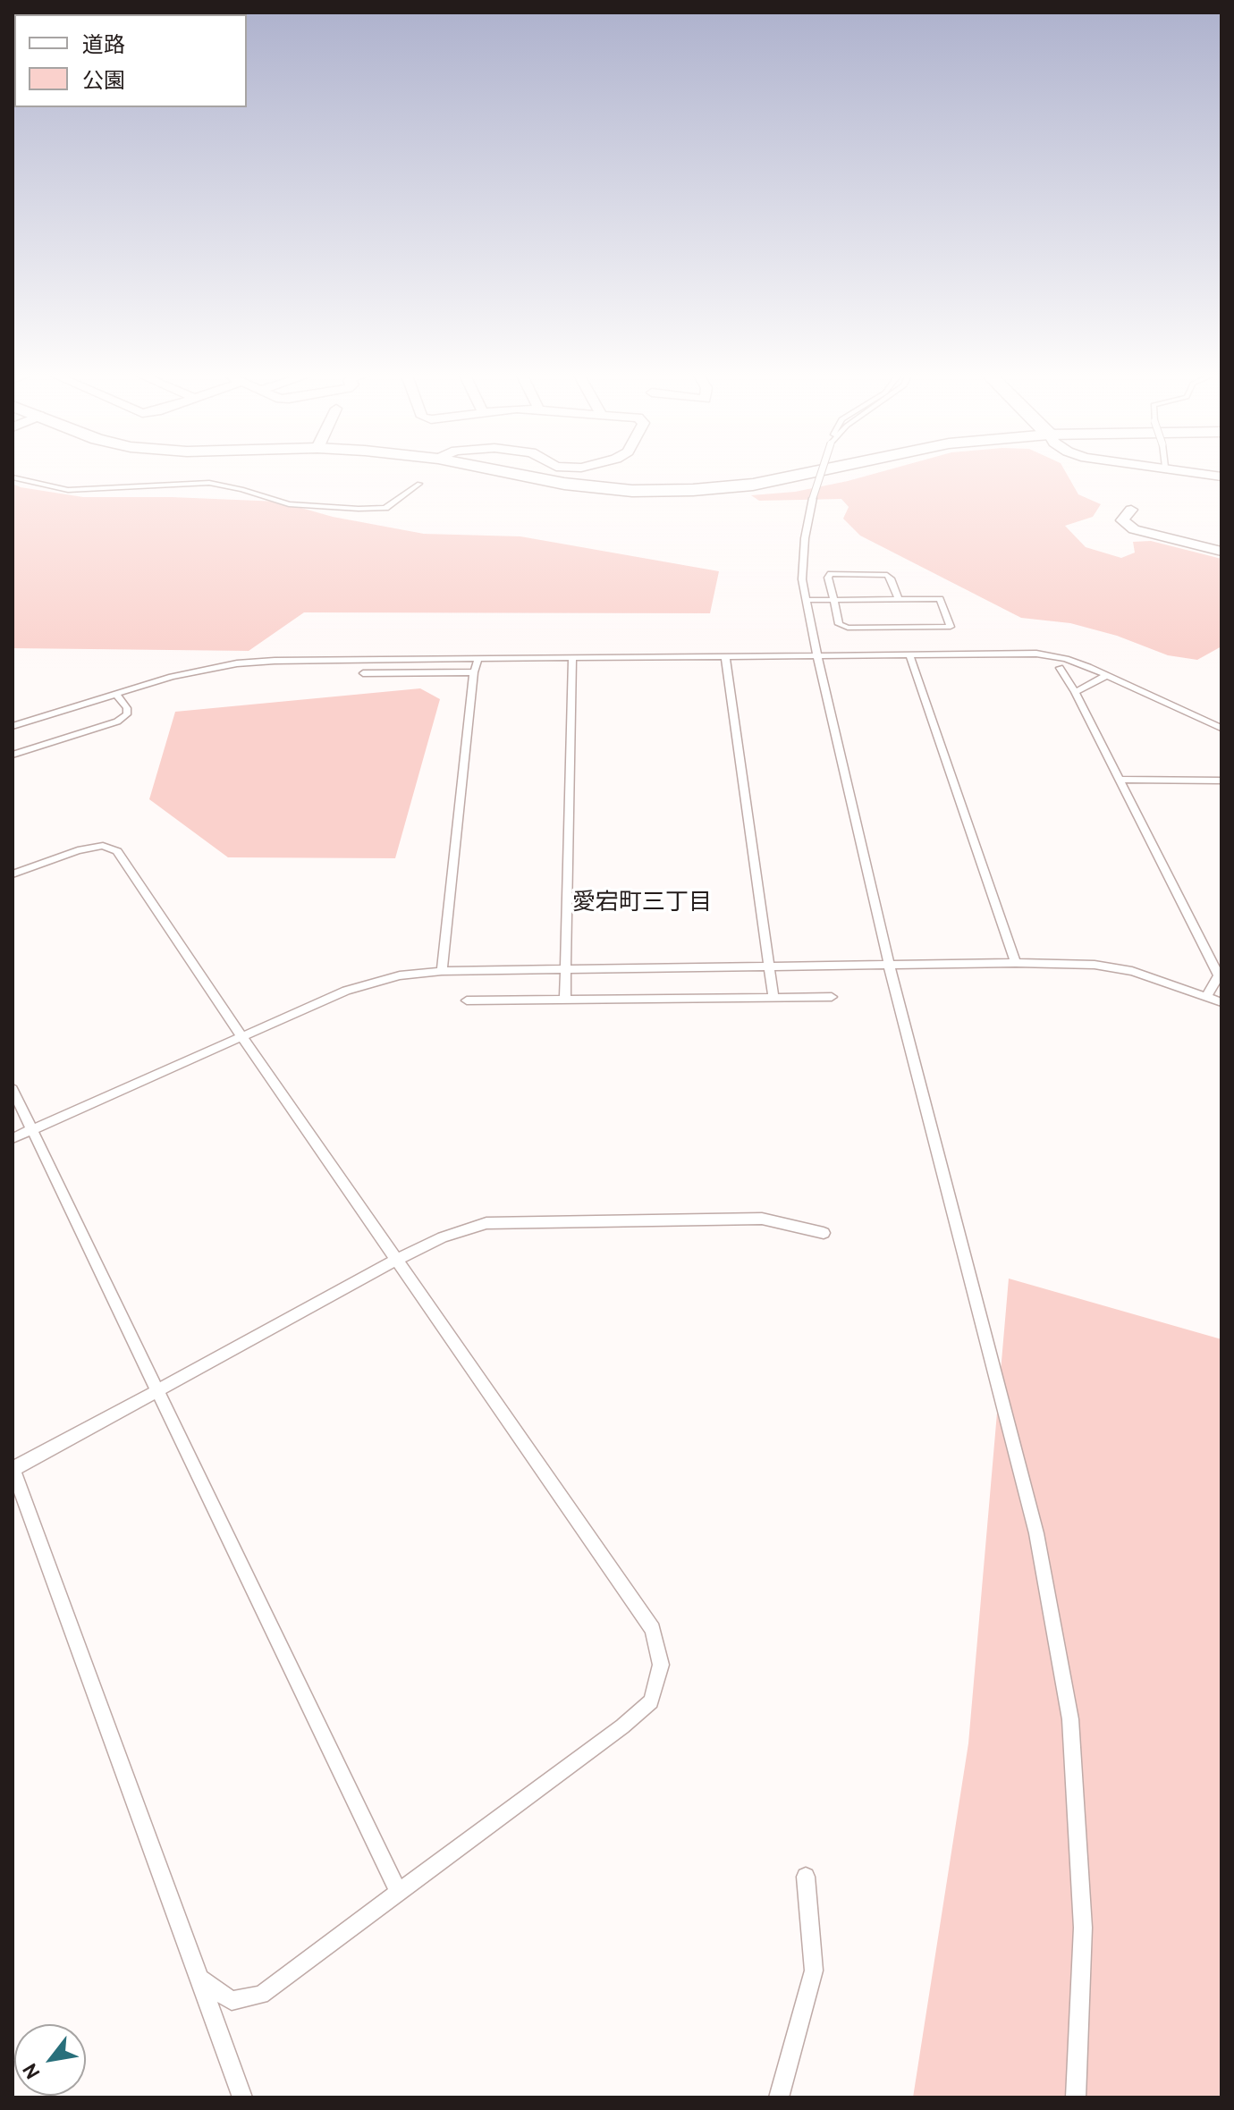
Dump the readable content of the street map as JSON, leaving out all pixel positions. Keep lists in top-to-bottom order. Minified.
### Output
{"districts":["愛宕町三丁目"],"legend":["道路","公園"],"north":"bottom left"}
